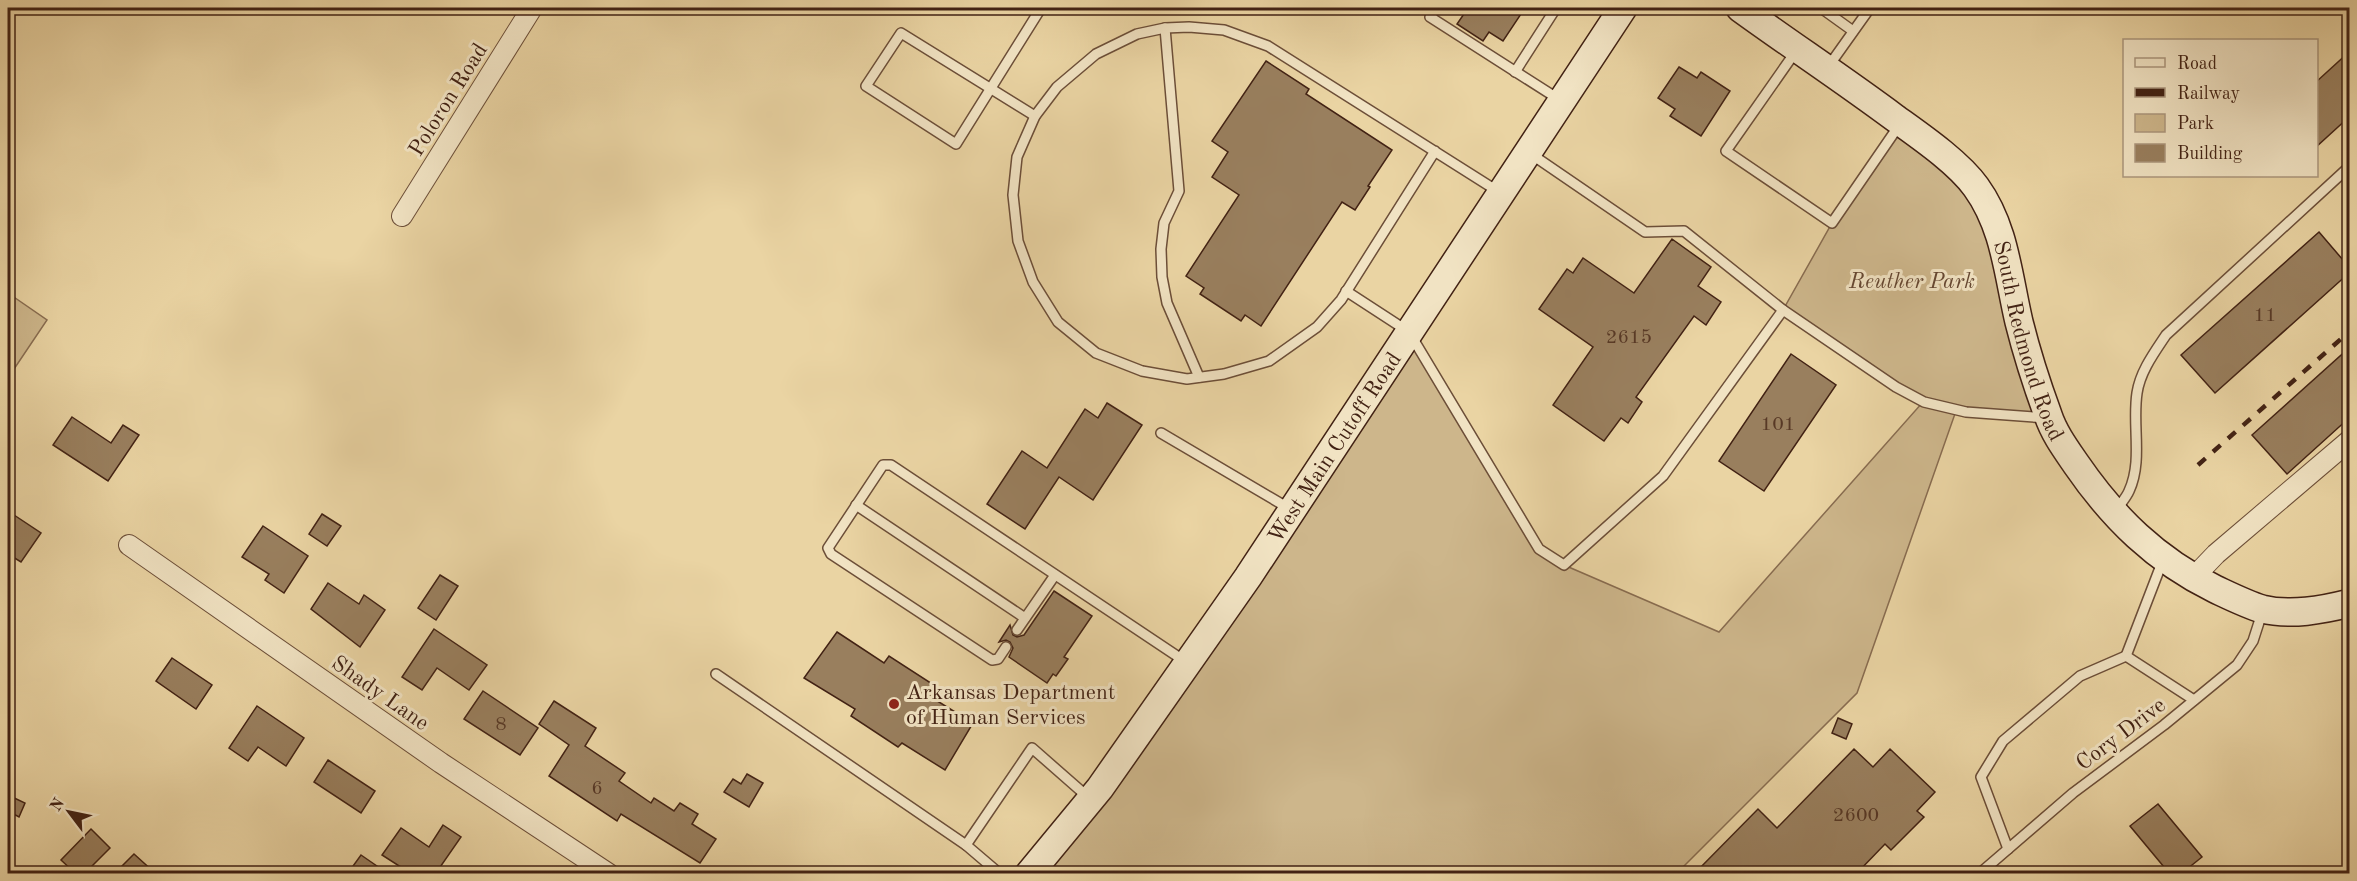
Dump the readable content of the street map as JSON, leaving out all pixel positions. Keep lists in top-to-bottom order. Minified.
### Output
{"streets":{"main road":["South Redmond Road","West Main Cutoff Road"],"street":["Poloron Road","Shady Lane"],"lane":["Cory Drive"]},"crossings":[["South Redmond Road","Cory Drive"]],"parks":["Reuther Park"],"places":["Arkansas Department of Human Services"],"house_numbers":["11","2615","101","8","6","2600"],"legend":["Road","Railway","Park","Building"],"north":"top left"}
